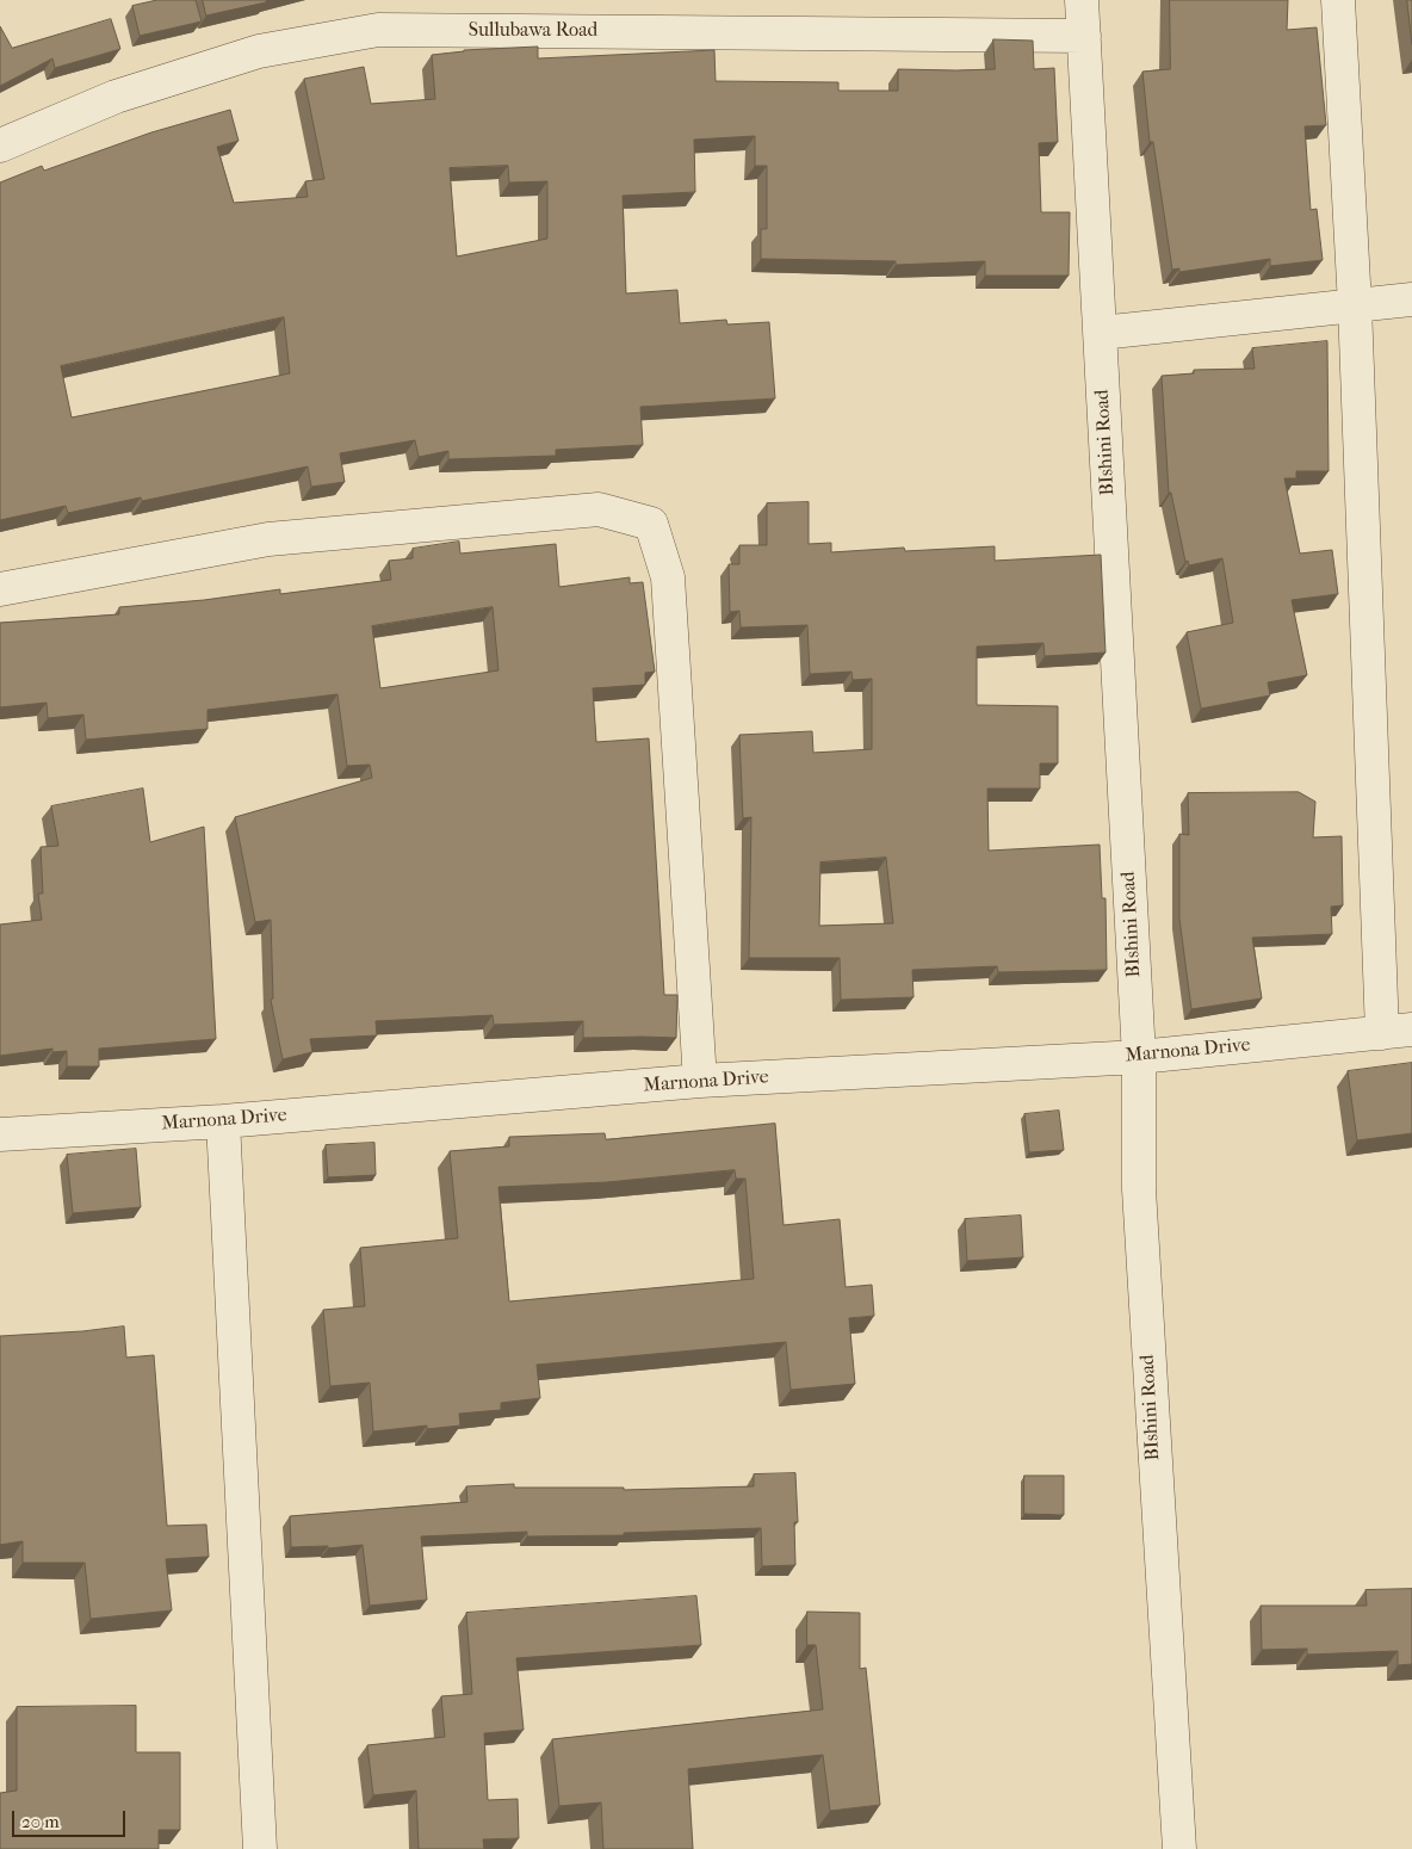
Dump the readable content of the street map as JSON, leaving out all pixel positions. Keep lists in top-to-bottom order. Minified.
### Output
{"streets":{"street":["Sullubawa Road","BIshini Road","Marnona Drive"]},"crossings":[["Sullubawa Road","BIshini Road"],["BIshini Road","Marnona Drive"]],"scale_bar":"20 m"}
